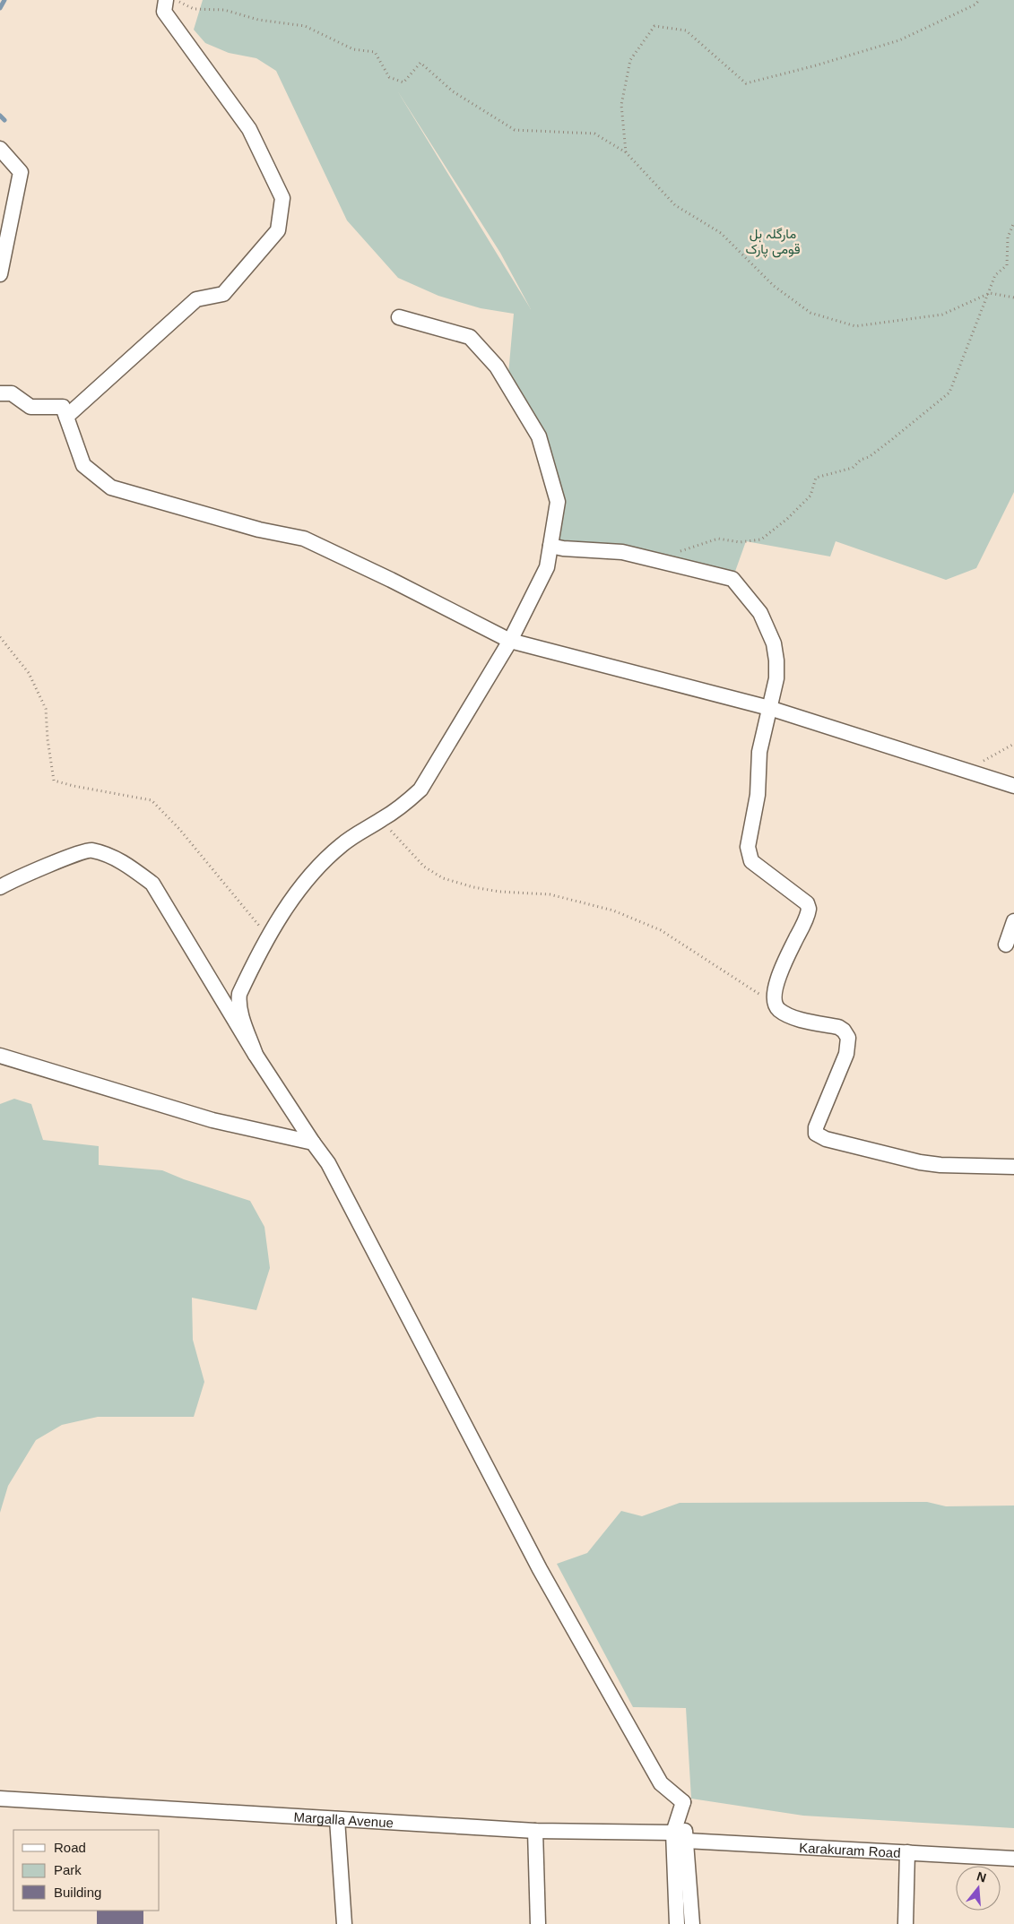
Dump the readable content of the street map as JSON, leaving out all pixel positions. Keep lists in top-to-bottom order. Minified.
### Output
{"streets":{"street":["Margalla Avenue","Karakuram Road"]},"crossings":[["Margalla Avenue","Karakuram Road"]],"parks":["مارگلہ ہل قومی پارک"],"legend":["Road","Park","Building"],"north":"top"}
